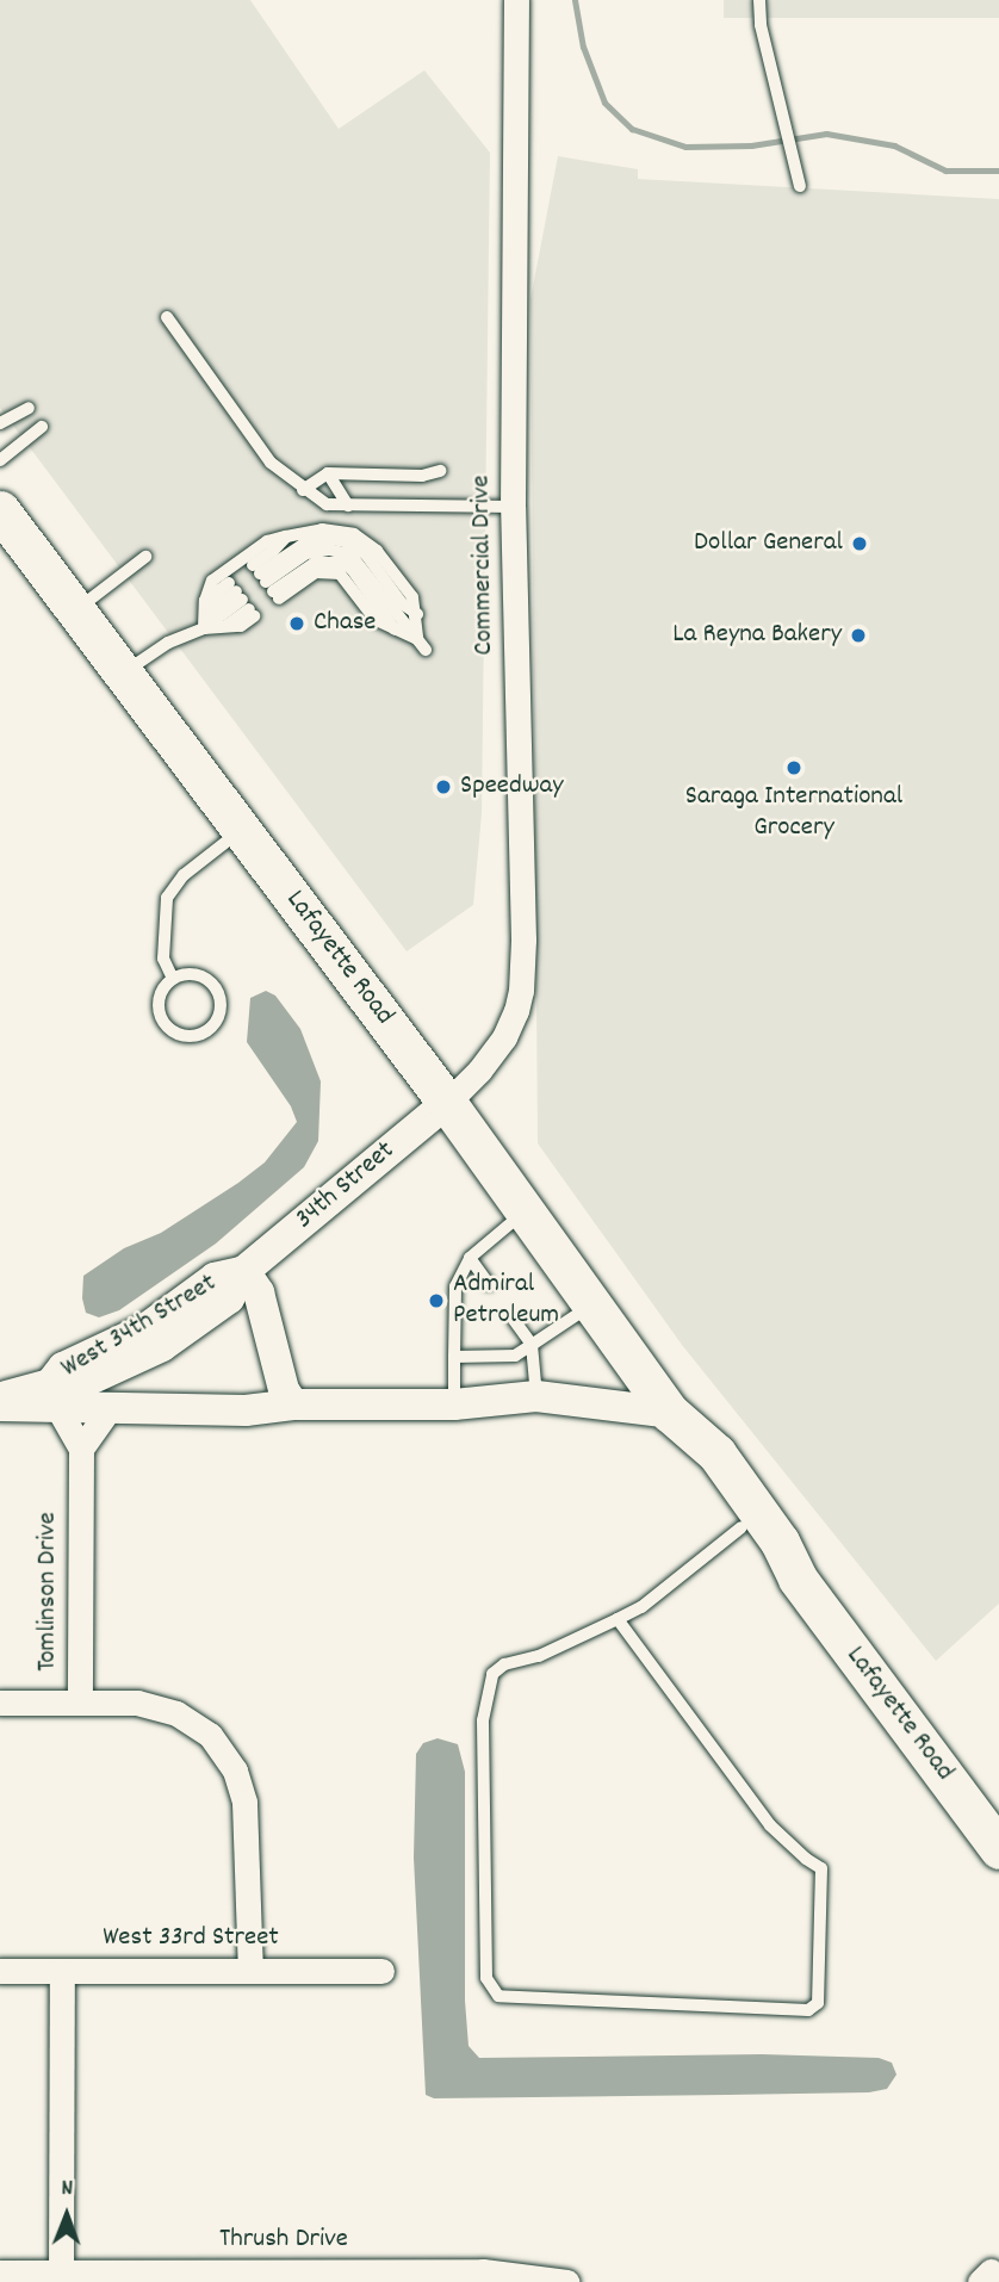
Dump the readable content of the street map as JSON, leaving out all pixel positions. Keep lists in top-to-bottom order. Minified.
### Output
{"streets":{"main road":["Lafayette Road"],"street":["Commercial Drive","34th Street","West 34th Street","Tomlinson Drive","West 33rd Street","Thrush Drive"]},"crossings":[["Commercial Drive","Lafayette Road"],["Commercial Drive","34th Street"],["Lafayette Road","34th Street"],["34th Street","West 34th Street"],["Tomlinson Drive","West 33rd Street"]],"places":["Dollar General","Chase","La Reyna Bakery","Saraga International Grocery","Speedway","Admiral Petroleum"],"north":"top"}
